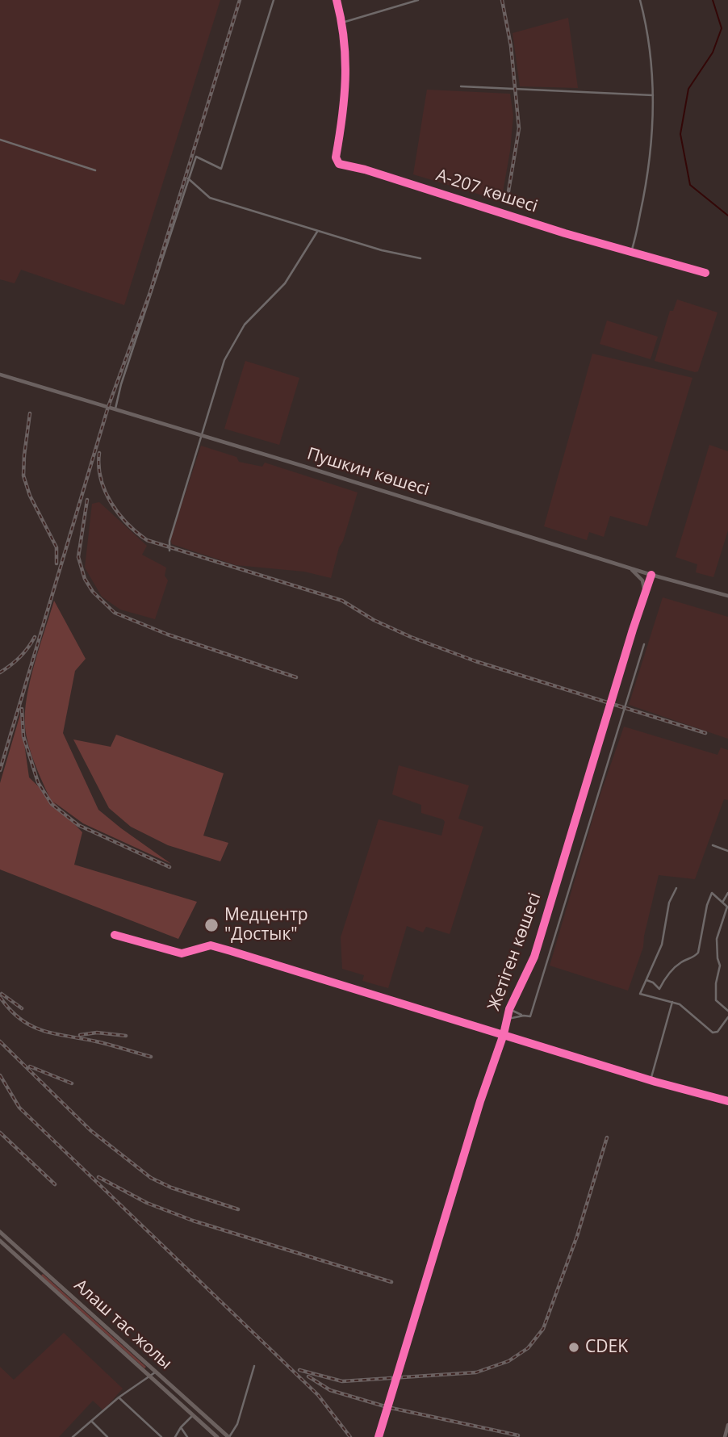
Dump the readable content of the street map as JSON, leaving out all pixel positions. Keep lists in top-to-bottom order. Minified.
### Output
{"streets":{"main road":["Пушкин көшесі","Алаш тас жолы"],"street":["А-207 көшесі","Жетіген көшесі"]},"crossings":[["Пушкин көшесі","Жетіген көшесі"]],"places":["Медцентр \"Достык\"","CDEK"]}
